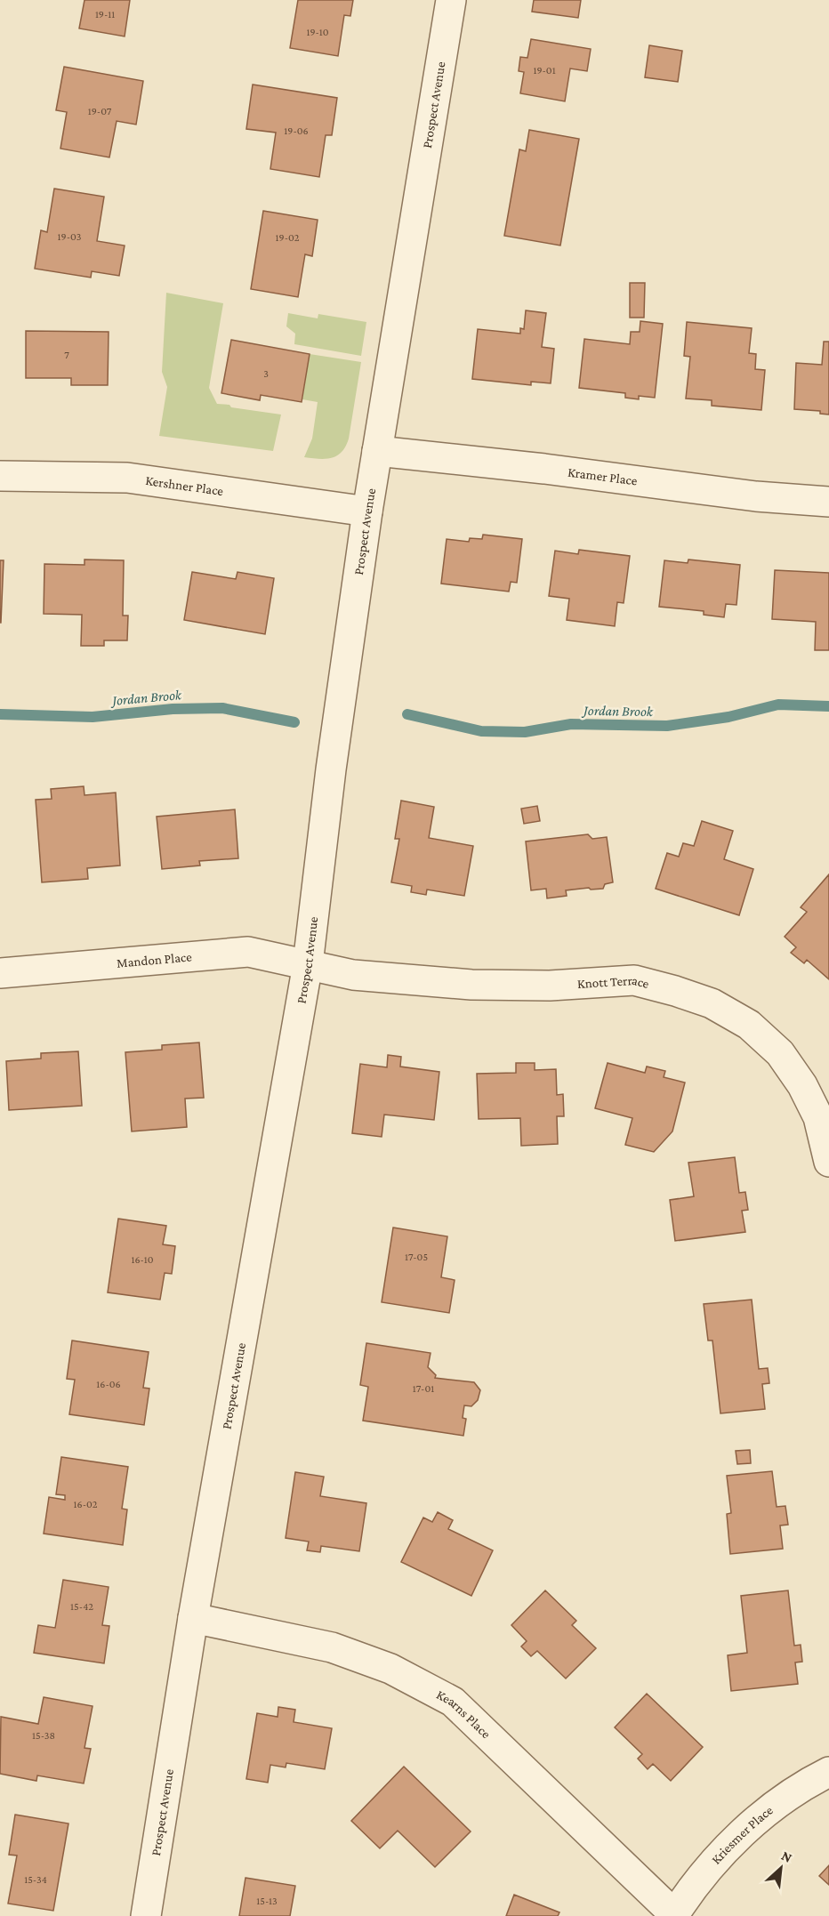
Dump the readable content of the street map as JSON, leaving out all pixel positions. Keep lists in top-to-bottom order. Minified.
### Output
{"streets":{"street":["Prospect Avenue","Kramer Place","Kershner Place","Mandon Place","Knott Terrace","Kearns Place","Kriesmer Place"]},"crossings":[["Prospect Avenue","Kramer Place"],["Prospect Avenue","Kershner Place"],["Prospect Avenue","Mandon Place"],["Prospect Avenue","Knott Terrace"],["Prospect Avenue","Kearns Place"],["Mandon Place","Knott Terrace"],["Kearns Place","Kriesmer Place"]],"water":["Jordan Brook"],"house_numbers":["19-11","19-10","19-01","19-07","19-06","19-03","19-02","7","3","17-05","16-10","16-06","17-01","16-02","15-42","15-38","15-34","15-13"],"north":"top right"}
